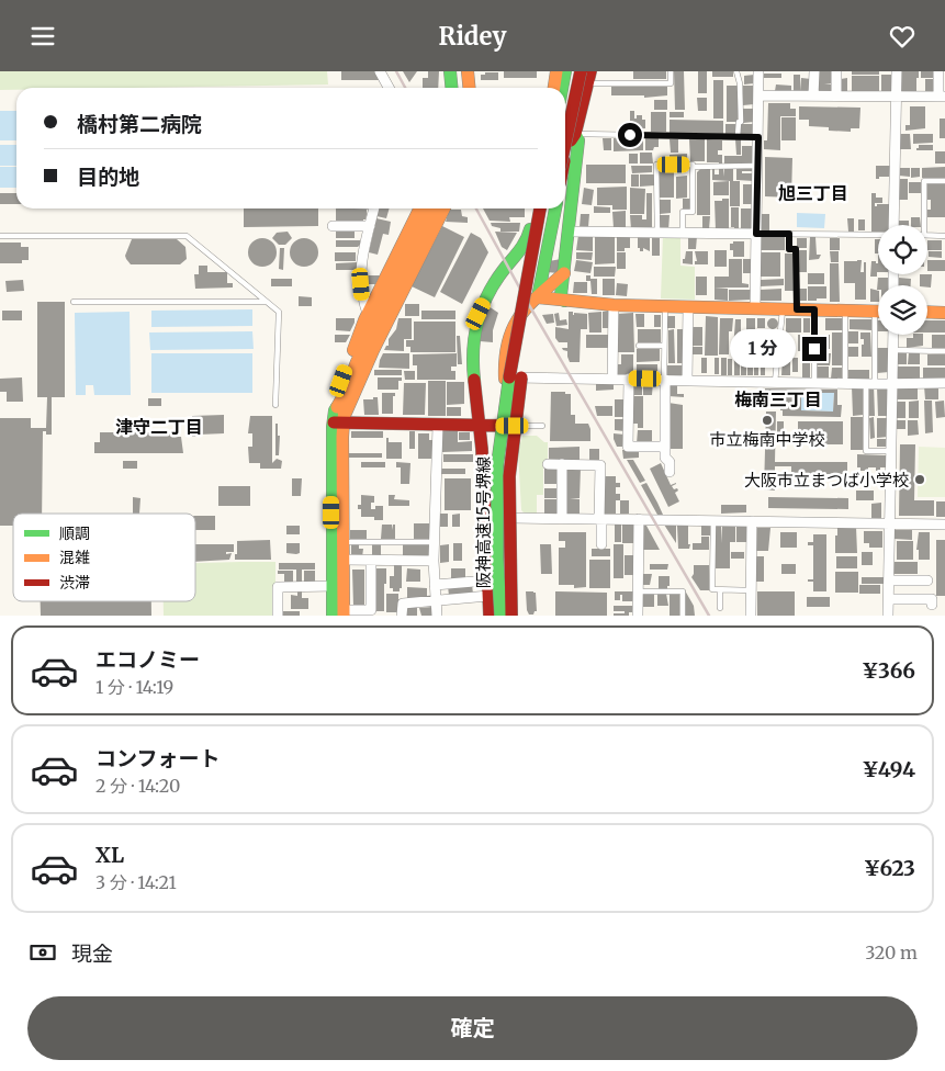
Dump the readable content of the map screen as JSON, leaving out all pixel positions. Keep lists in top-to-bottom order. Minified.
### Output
{"streets":{"main road":["阪神高速15号堺線"]},"districts":["旭三丁目","梅南三丁目","津守二丁目"],"places":["市立梅南中学校","大阪市立まつば小学校"],"legend":["順調","混雑","渋滞"],"page":{"header":"Ridey","banner":["橋村第二病院","目的地"],"bubble":"1 分","list":[{"name":"エコノミー","note":"1 分 · 14:19","value":"¥366"},{"name":"コンフォート","note":"2 分 · 14:20","value":"¥494"},{"name":"XL","note":"3 分 · 14:21","value":"¥623"}],"pay":["現金","320 m"],"buttons":"確定"}}
